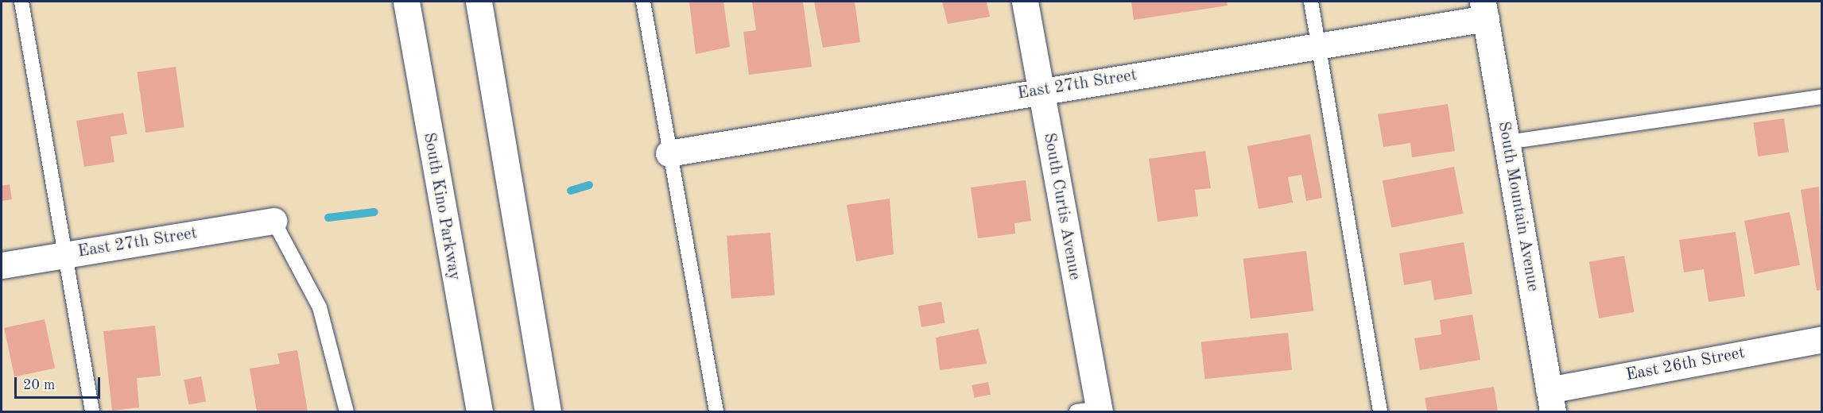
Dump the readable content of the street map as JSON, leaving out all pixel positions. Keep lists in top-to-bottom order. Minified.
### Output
{"streets":{"street":["East 27th Street","South Kino Parkway","South Curtis Avenue","South Mountain Avenue","East 26th Street"]},"crossings":[["East 27th Street","South Curtis Avenue"],["East 27th Street","South Mountain Avenue"],["South Mountain Avenue","East 26th Street"]],"scale_bar":"20 m"}
